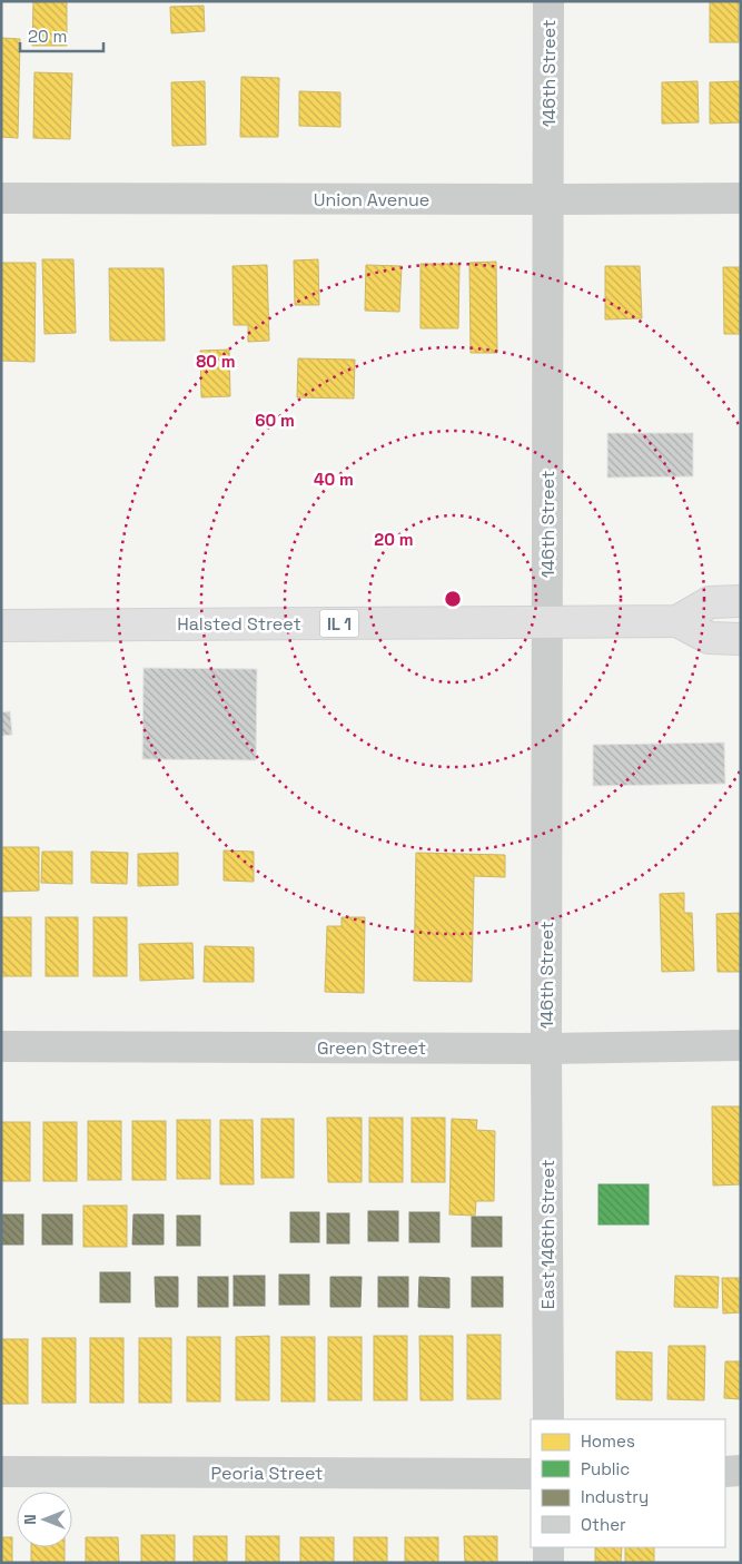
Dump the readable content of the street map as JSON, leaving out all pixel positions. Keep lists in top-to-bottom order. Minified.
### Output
{"streets":{"main road":["Halsted Street","IL 1"],"street":["146th Street","Union Avenue","Green Street","East 146th Street","Peoria Street"]},"crossings":[["146th Street","Union Avenue"],["146th Street","Halsted Street"],["146th Street","Green Street"],["146th Street","East 146th Street"],["Green Street","East 146th Street"]],"legend":["Homes","Public","Industry","Other"],"scale_bar":"20 m","north":"left","rings":["80 m","60 m","40 m","20 m"]}
